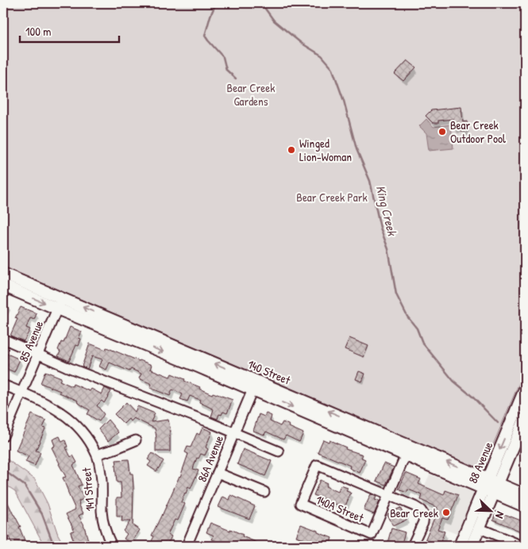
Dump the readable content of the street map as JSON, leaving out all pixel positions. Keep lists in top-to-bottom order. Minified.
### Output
{"streets":{"main road":["140 Street","88 Avenue"],"street":["85 Avenue","86A Avenue","141 Street","140A Street"]},"crossings":[["85 Avenue","140 Street"],["85 Avenue","141 Street"],["140 Street","86A Avenue"],["140 Street","88 Avenue"]],"water":["King Creek"],"parks":["Bear Creek Gardens","Bear Creek Park"],"places":["Bear Creek Outdoor Pool","Winged Lion-Woman","Bear Creek"],"scale_bar":"100 m","north":"bottom right"}
